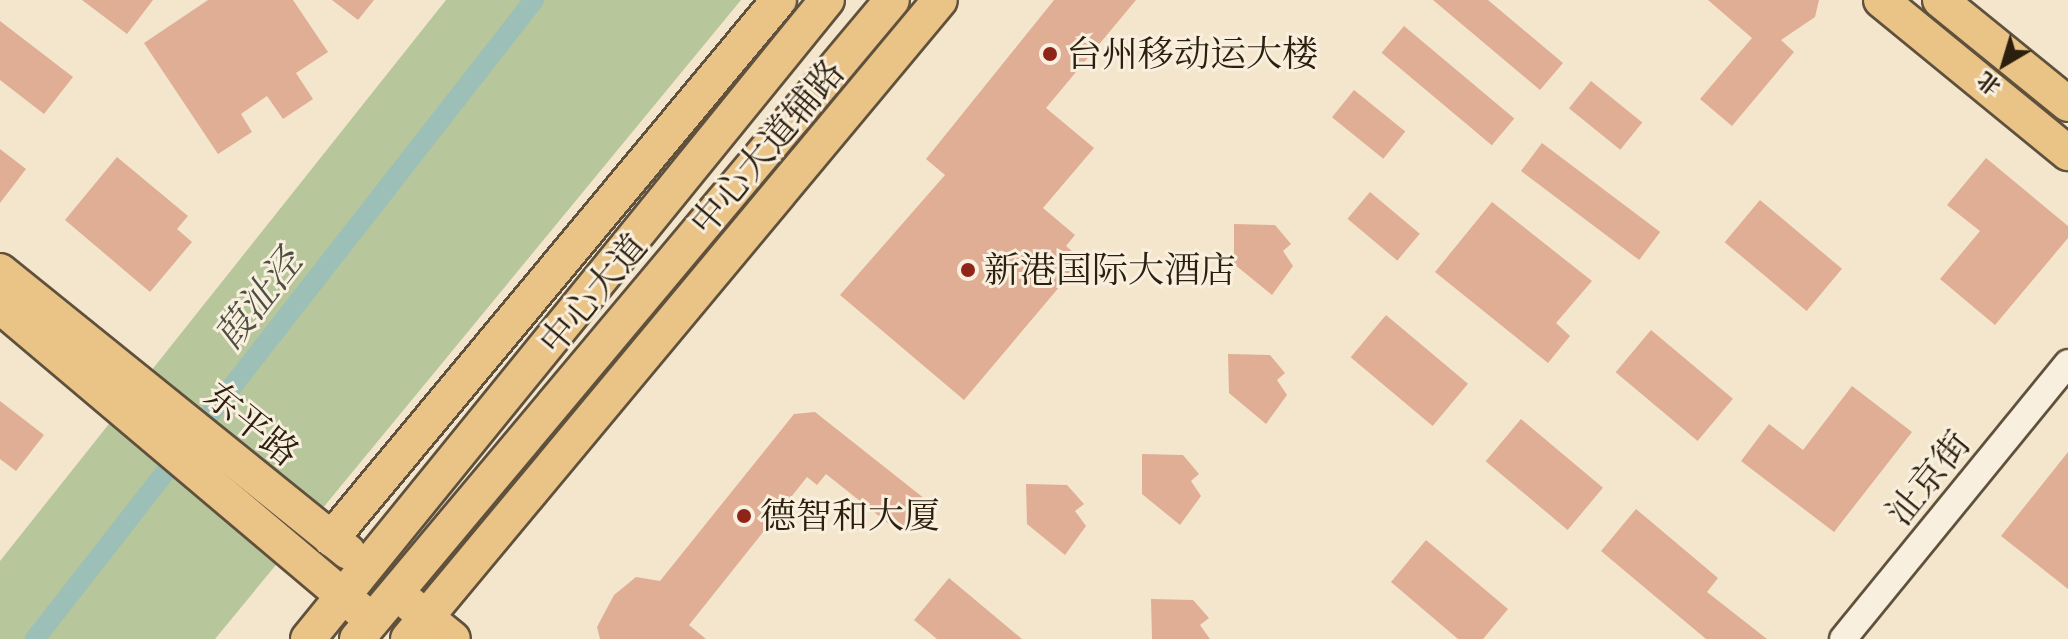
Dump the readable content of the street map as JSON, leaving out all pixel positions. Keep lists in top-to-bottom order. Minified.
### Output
{"streets":{"main road":["中心大道辅路","中心大道","东平路"],"street":["沚京街"]},"crossings":[["中心大道辅路","东平路"],["中心大道","东平路"]],"water":["葭沚泾"],"places":["台州移动运大楼","新港国际大酒店","德智和大厦"],"north":"bottom left"}
